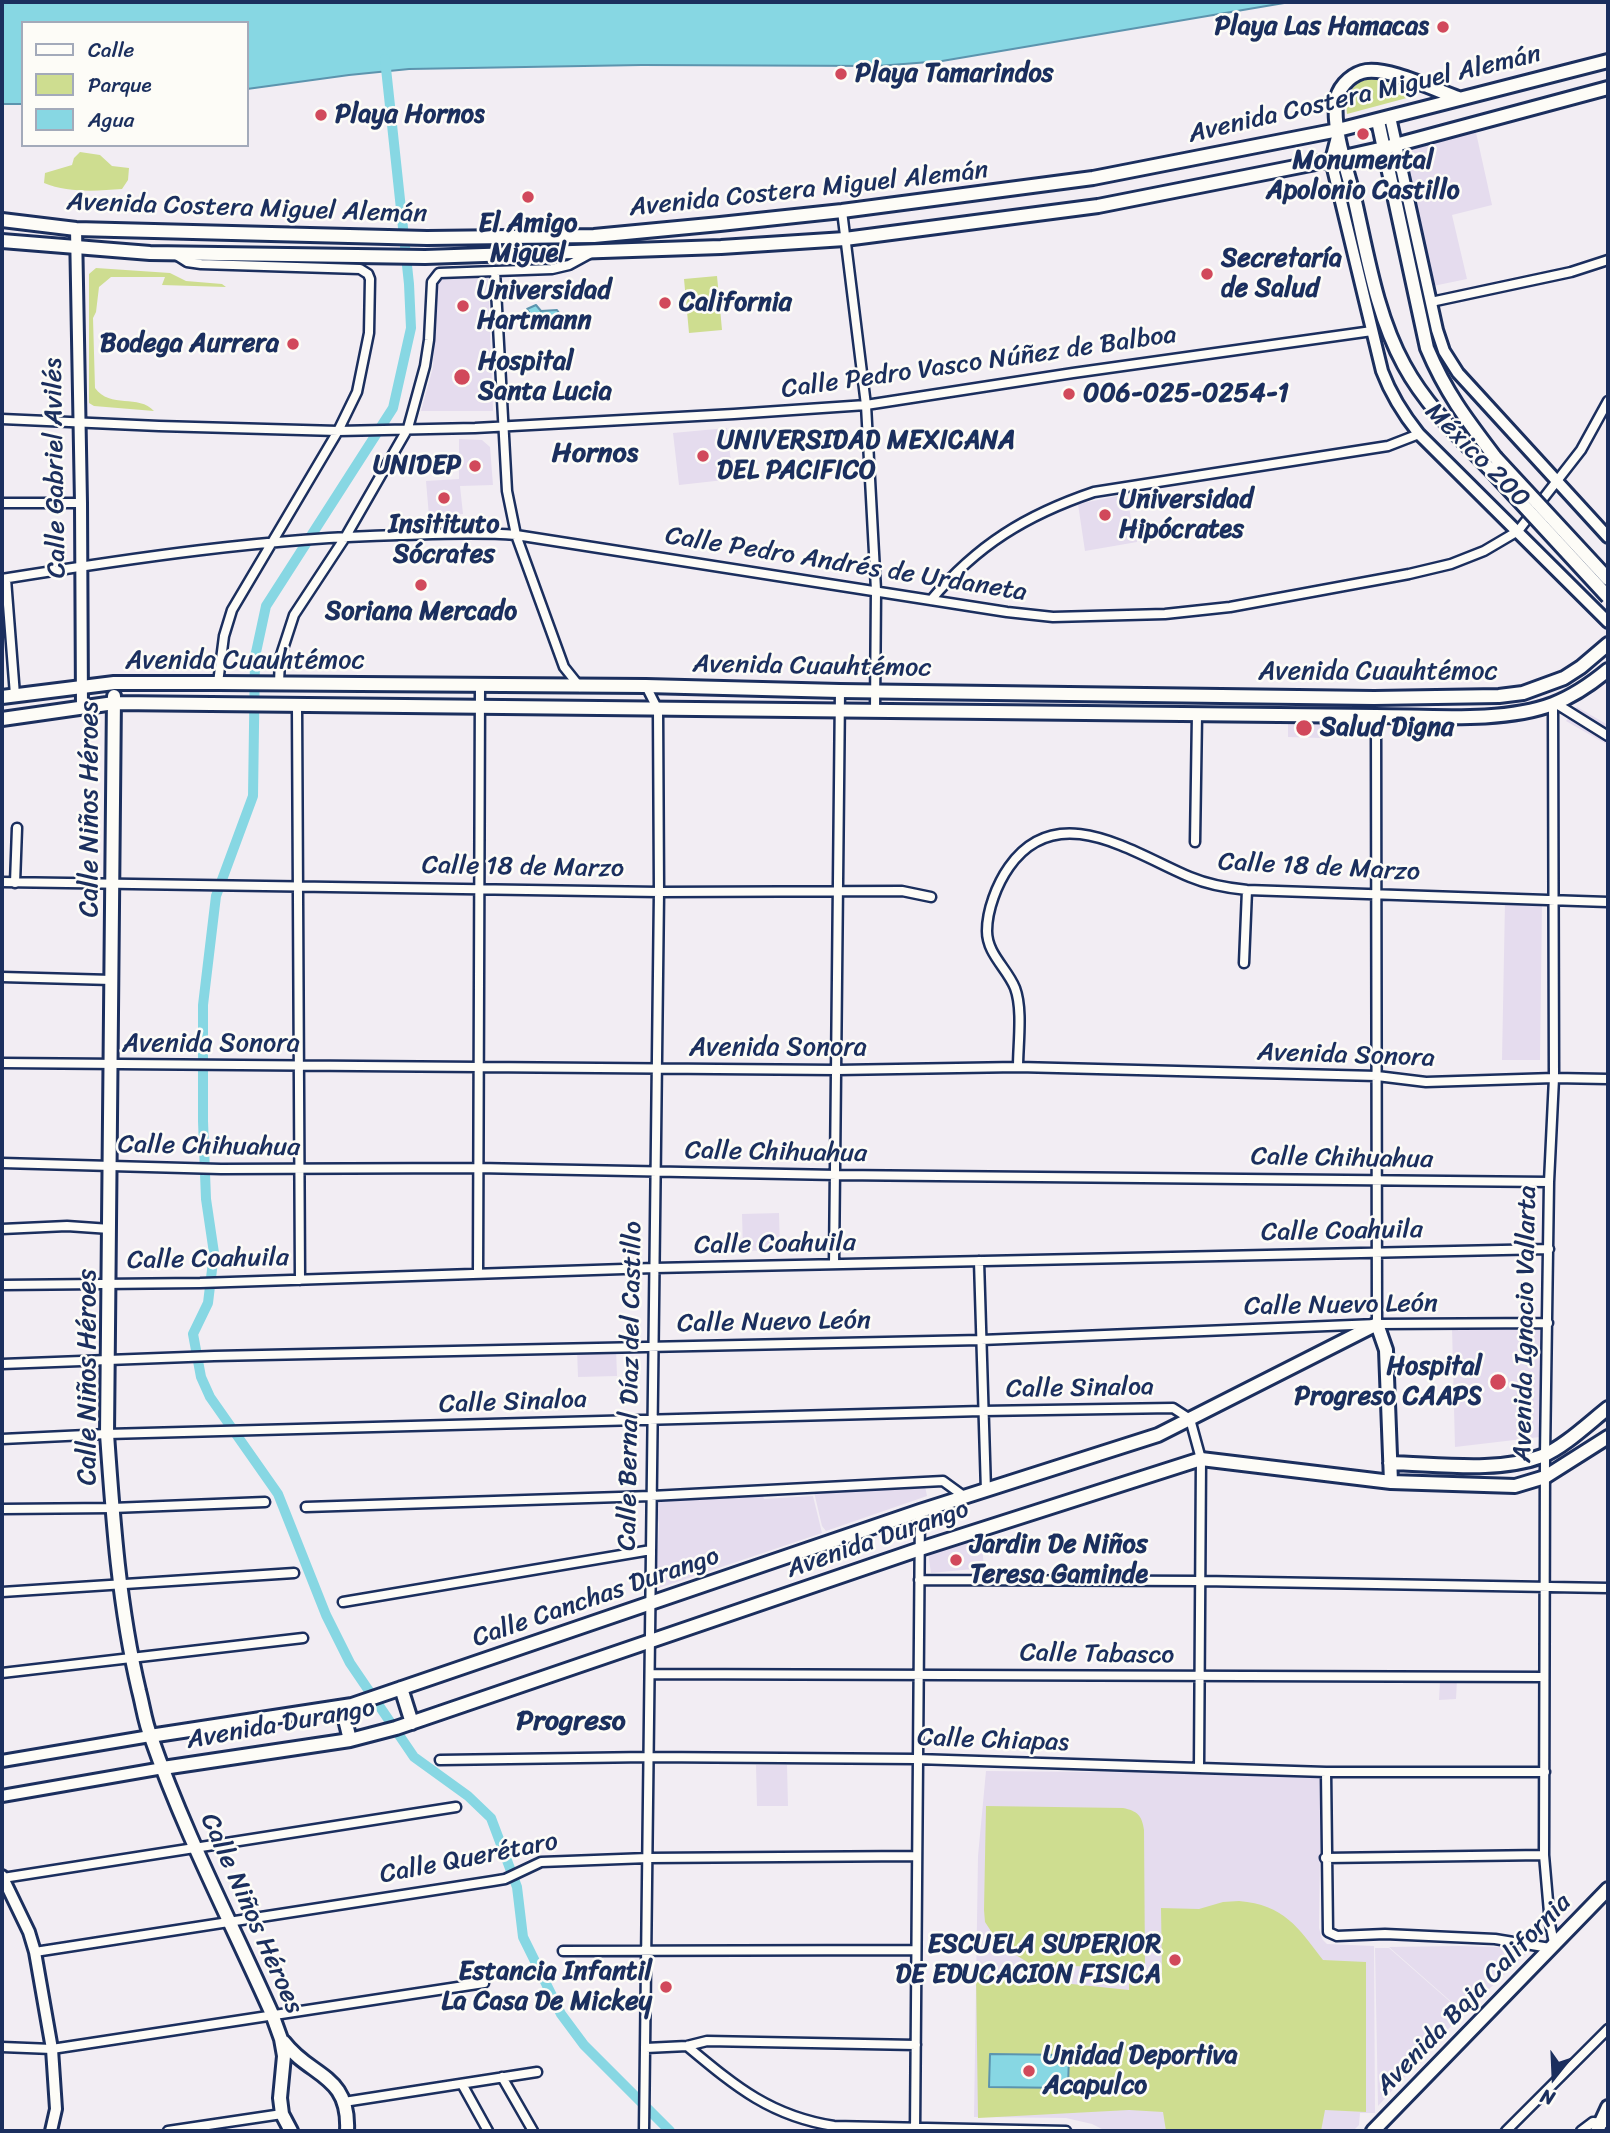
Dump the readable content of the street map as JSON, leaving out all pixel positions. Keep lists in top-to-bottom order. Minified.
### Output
{"streets":{"main road":["Avenida Costera Miguel Alemán","México 200","Avenida Cuauhtémoc","Calle Niños Héroes","Avenida Durango","Calle Canchas Durango","Avenida Baja California"],"street":["Calle Pedro Vasco Núñez de Balboa","Calle Gabriel Avilés","Calle Pedro Andrés de Urdaneta","Calle 18 de Marzo","Avenida Sonora","Calle Chihuahua","Calle Coahuila","Calle Nuevo León","Avenida Ignacio Vallarta","Calle Bernal Díaz del Castillo","Calle Sinaloa","Calle Tabasco","Calle Chiapas","Calle Querétaro"]},"crossings":[["Avenida Costera Miguel Alemán","México 200"],["Avenida Costera Miguel Alemán","Calle Gabriel Avilés"],["Calle Pedro Vasco Núñez de Balboa","México 200"],["Calle Pedro Vasco Núñez de Balboa","Calle Gabriel Avilés"],["México 200","Calle Pedro Andrés de Urdaneta"],["Calle Gabriel Avilés","Calle Pedro Andrés de Urdaneta"],["Calle Gabriel Avilés","Avenida Cuauhtémoc"],["Avenida Cuauhtémoc","Calle Niños Héroes"],["Avenida Cuauhtémoc","Avenida Ignacio Vallarta"],["Avenida Cuauhtémoc","Calle Bernal Díaz del Castillo"],["Calle Niños Héroes","Calle 18 de Marzo"],["Calle Niños Héroes","Avenida Sonora"],["Calle Niños Héroes","Calle Chihuahua"],["Calle Niños Héroes","Calle Coahuila"],["Calle Niños Héroes","Calle Nuevo León"],["Calle Niños Héroes","Calle Sinaloa"],["Calle Niños Héroes","Avenida Durango"],["Calle Niños Héroes","Calle Canchas Durango"],["Calle Niños Héroes","Calle Querétaro"],["Calle 18 de Marzo","Avenida Sonora"],["Calle 18 de Marzo","Avenida Ignacio Vallarta"],["Calle 18 de Marzo","Calle Bernal Díaz del Castillo"],["Avenida Sonora","Avenida Ignacio Vallarta"],["Avenida Sonora","Calle Bernal Díaz del Castillo"],["Calle Chihuahua","Avenida Ignacio Vallarta"],["Calle Chihuahua","Calle Bernal Díaz del Castillo"],["Calle Coahuila","Avenida Ignacio Vallarta"],["Calle Coahuila","Calle Bernal Díaz del Castillo"],["Calle Nuevo León","Avenida Ignacio Vallarta"],["Calle Nuevo León","Calle Bernal Díaz del Castillo"],["Avenida Ignacio Vallarta","Avenida Durango"],["Avenida Ignacio Vallarta","Calle Tabasco"],["Avenida Ignacio Vallarta","Calle Chiapas"],["Avenida Ignacio Vallarta","Avenida Baja California"],["Calle Bernal Díaz del Castillo","Calle Sinaloa"],["Calle Bernal Díaz del Castillo","Avenida Durango"],["Calle Bernal Díaz del Castillo","Calle Canchas Durango"],["Calle Bernal Díaz del Castillo","Calle Tabasco"],["Calle Bernal Díaz del Castillo","Calle Chiapas"],["Calle Bernal Díaz del Castillo","Calle Querétaro"],["Calle Sinaloa","Calle Canchas Durango"]],"districts":["Hornos","Progreso"],"places":["Playa Las Hamacas","Playa Tamarindos","Playa Hornos","Monumental Apolonio Castillo","El Amigo Miguel","Secretaría de Salud","California","Universidad Hartmann","Bodega Aurrera","Hospital Santa Lucia","006-025-0254-1","UNIVERSIDAD MEXICANA DEL PACIFICO","UNIDEP","Insitituto Sócrates","Universidad Hipócrates","Soriana Mercado","Salud Digna","Hospital Progreso CAAPS","Jardin De Niños Teresa Gaminde","ESCUELA SUPERIOR DE EDUCACION FISICA","Estancia Infantil La Casa De Mickey","Unidad Deportiva Acapulco"],"legend":["Calle","Parque","Agua"],"north":"bottom"}
